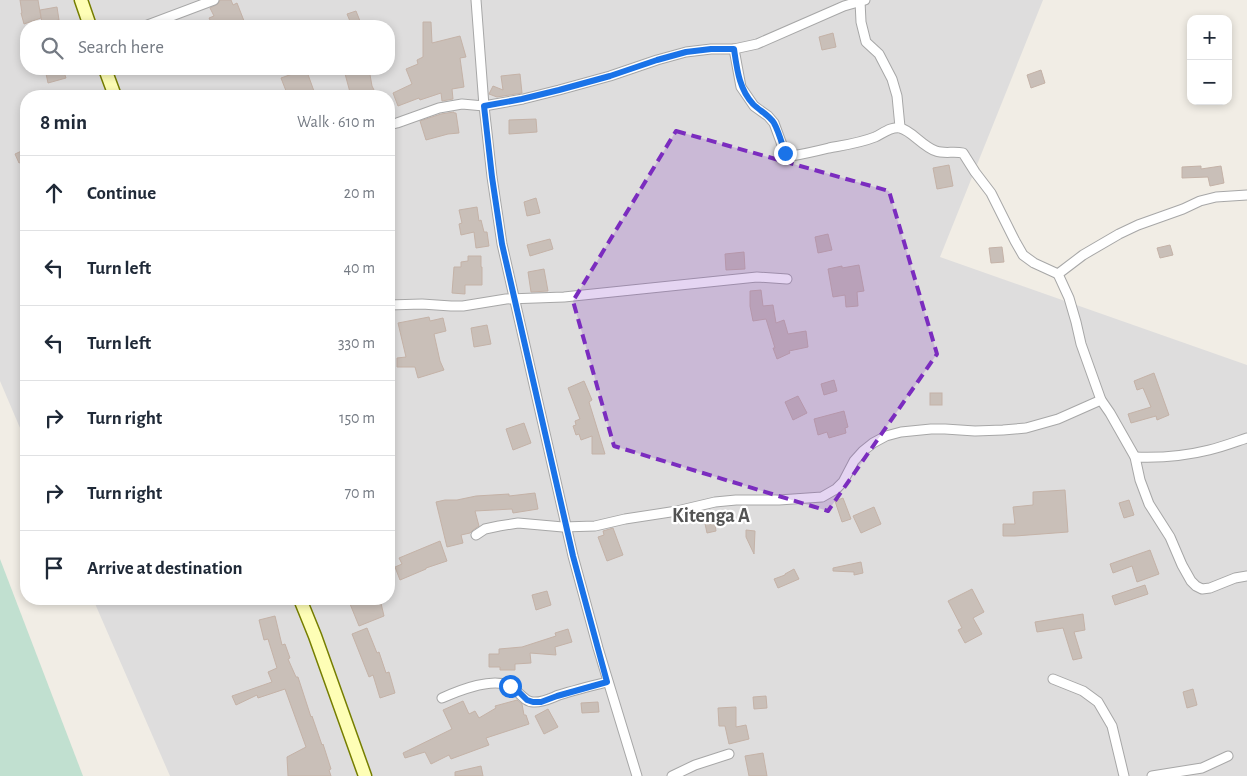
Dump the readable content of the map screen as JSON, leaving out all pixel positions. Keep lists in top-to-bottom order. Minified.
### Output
{"districts":["Kitenga A"],"page":{"map_buttons":["+","−"],"search":"Search here","heading":["8 min","Walk · 610 m"],"list":[["Continue","20 m"],["Turn left","40 m"],["Turn left","330 m"],["Turn right","150 m"],["Turn right","70 m"],"Arrive at destination"]}}
